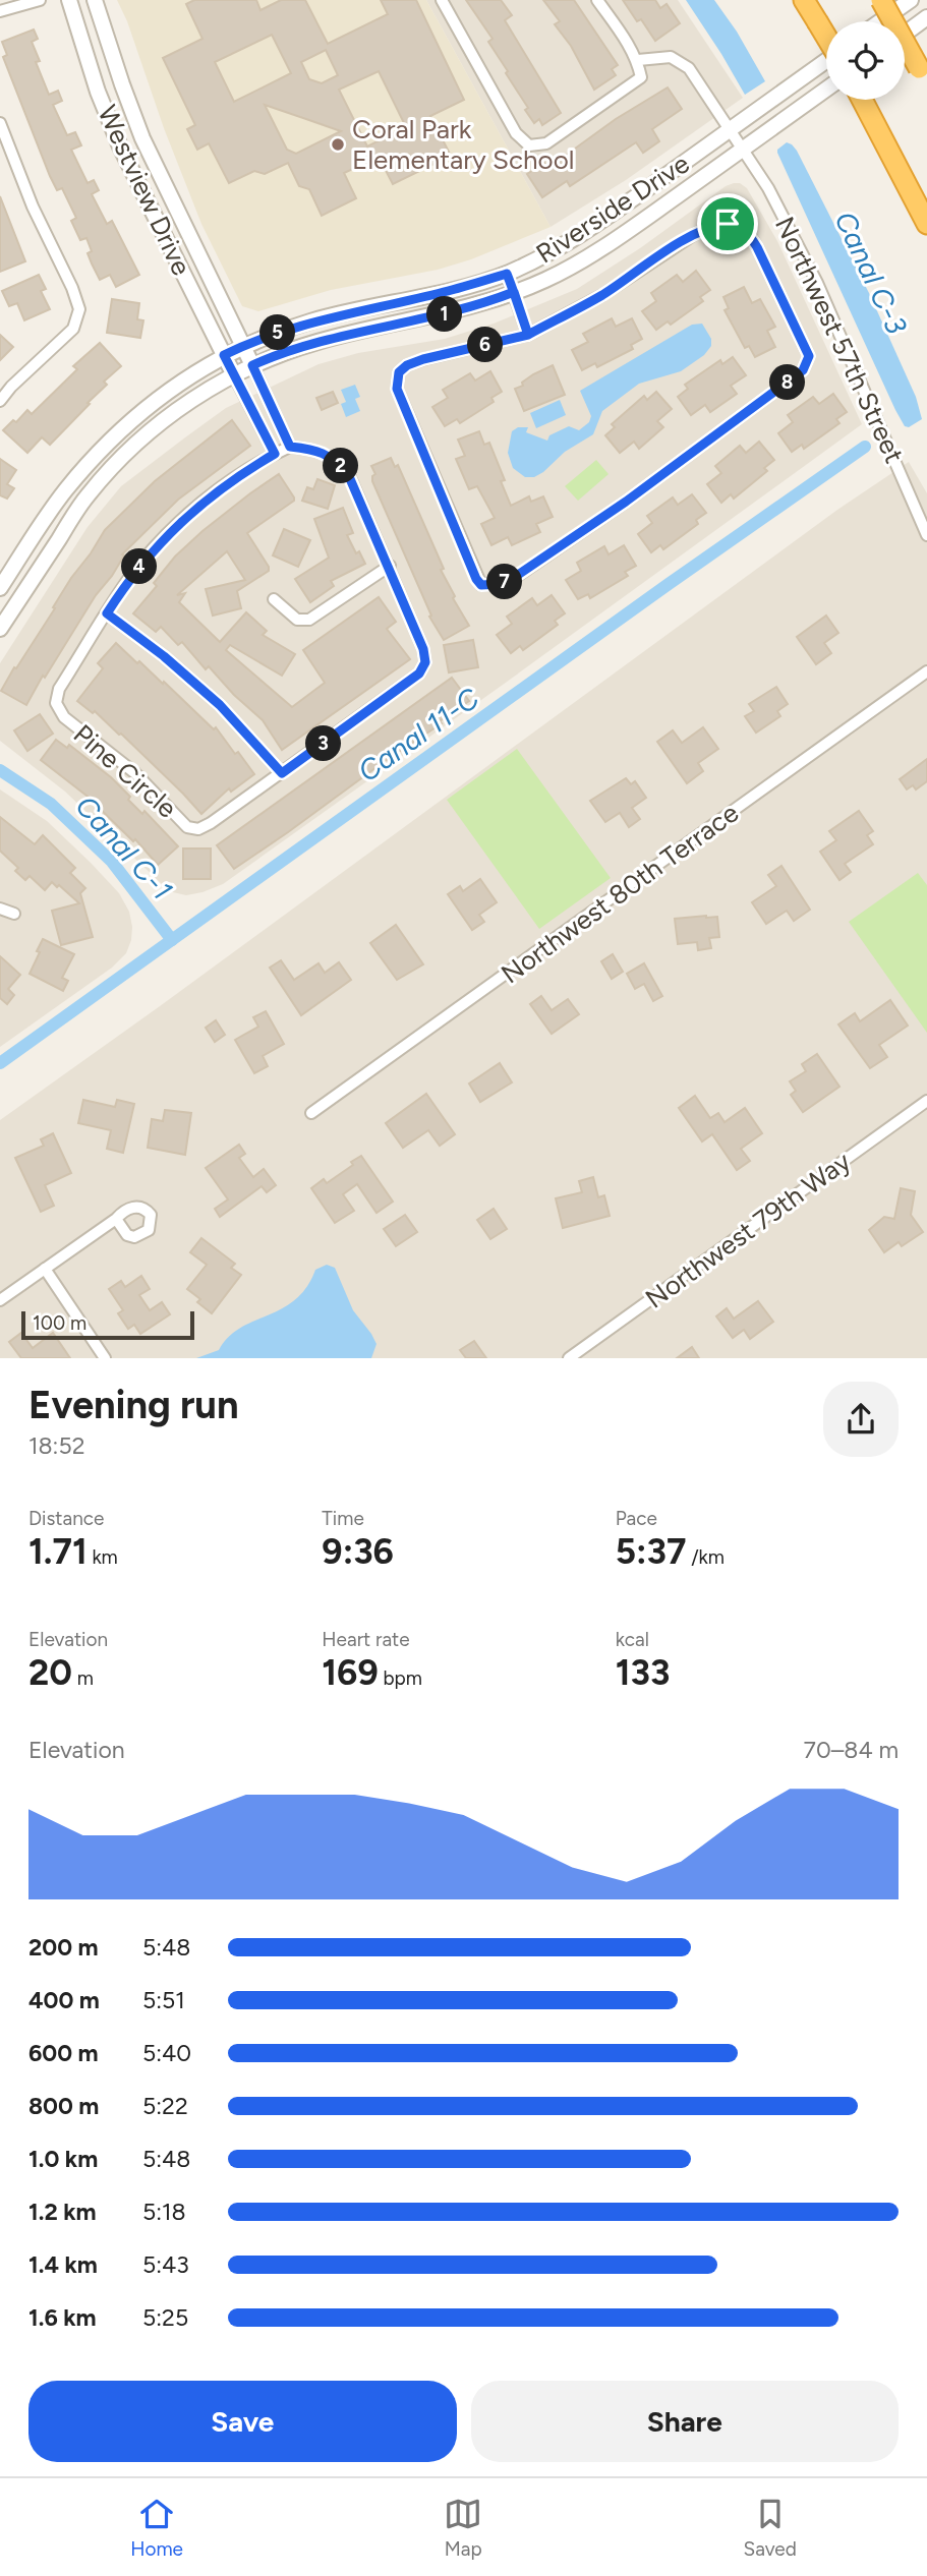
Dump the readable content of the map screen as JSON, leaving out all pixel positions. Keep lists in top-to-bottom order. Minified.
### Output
{"streets":{"street":["Westview Drive","Riverside Drive","Northwest 57th Street","Pine Circle","Northwest 80th Terrace","Northwest 79th Way"]},"crossings":[["Westview Drive","Riverside Drive"],["Riverside Drive","Northwest 57th Street"]],"water":["Canal C-3","Canal 11-C","Canal C-1"],"places":["Coral Park Elementary School"],"scale_bar":"100 m","page":{"pins":["1","5","6","8","2","4","7","3"],"scale":"100 m","heading":["Evening run","18:52"],"stats":[["Distance","1.71 km"],["Time","9:36"],["Pace","5:37 /km"],["Elevation","20 m"],["Heart rate","169 bpm"],["kcal","133"]],"chart":["Elevation","70–84 m"],"list":[{"name":"200 m","note":"5:48"},{"name":"400 m","note":"5:51"},{"name":"600 m","note":"5:40"},{"name":"800 m","note":"5:22"},{"name":"1.0 km","note":"5:48"},{"name":"1.2 km","note":"5:18"},{"name":"1.4 km","note":"5:43"},{"name":"1.6 km","note":"5:25"}],"buttons":["Save","Share"],"tabs":["Home","Map","Saved"]}}
